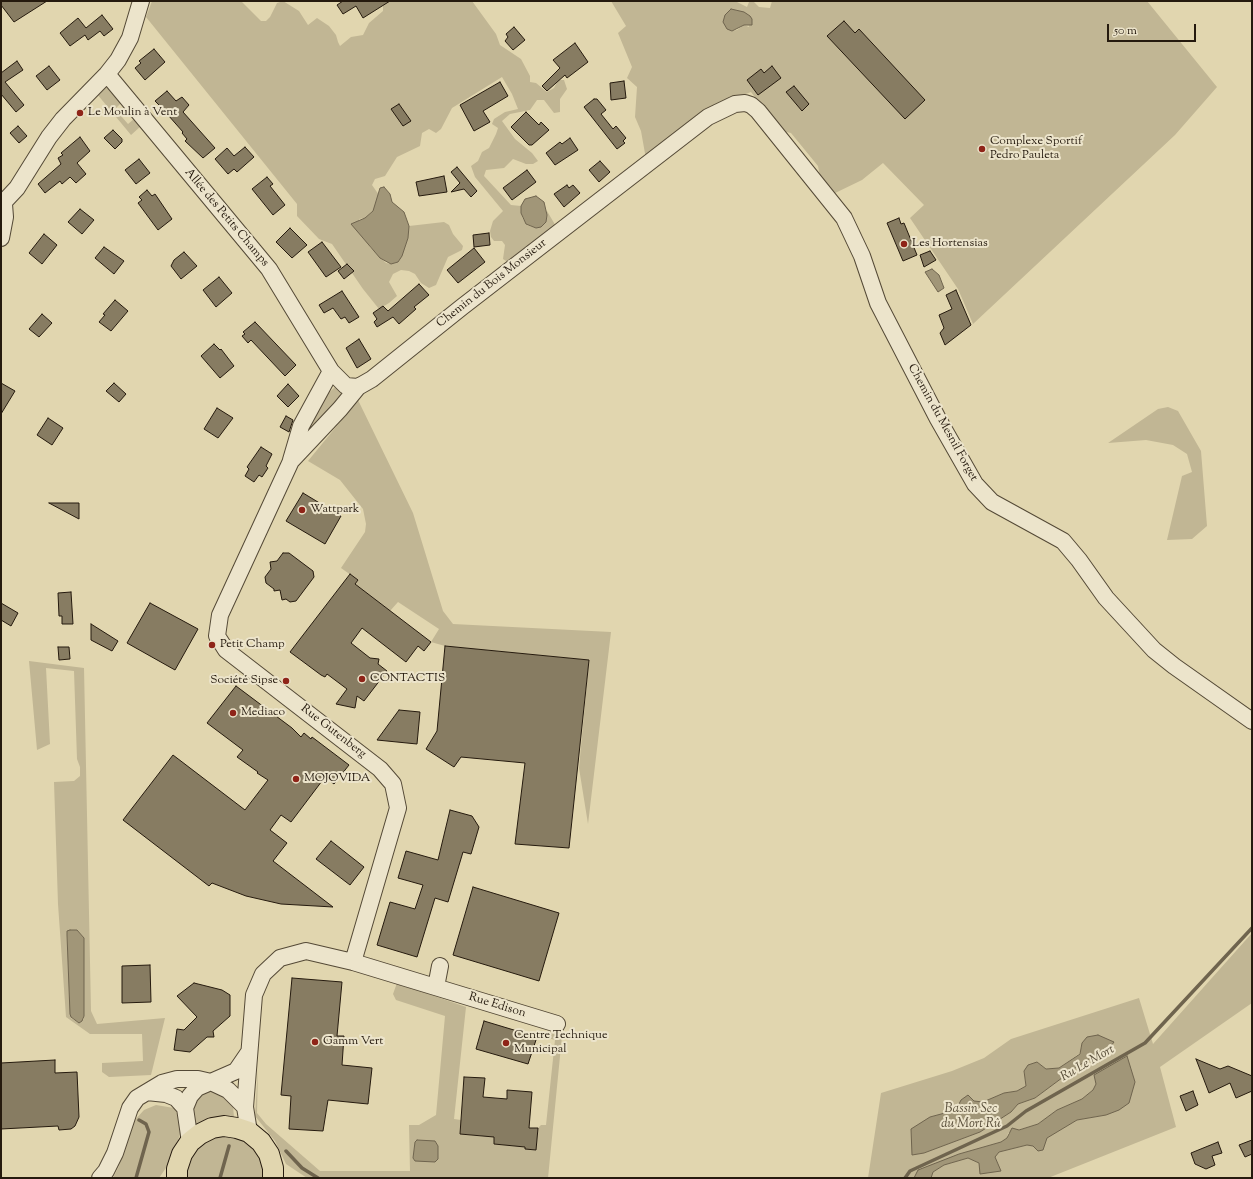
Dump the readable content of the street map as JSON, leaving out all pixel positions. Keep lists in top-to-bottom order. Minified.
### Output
{"streets":{"street":["Allée des Petits Champs","Chemin du Bois Monsieur","Chemin du Mesnil Forget","Rue Gutenberg","Rue Edison"]},"crossings":[["Chemin du Bois Monsieur","Chemin du Mesnil Forget"],["Chemin du Bois Monsieur","Rue Gutenberg"],["Rue Gutenberg","Rue Edison"]],"water":["Ru Le Mort","Bassin Sec du Mort Rû"],"places":["Le Moulin à Vent","Complexe Sportif Pedro Pauleta","Les Hortensias","Wattpark","Petit Champ","CONTACTIS","Société Sipse","Mediaco","MOJOVIDA","Gamm Vert","Centre Technique Municipal"],"scale_bar":"50 m"}
